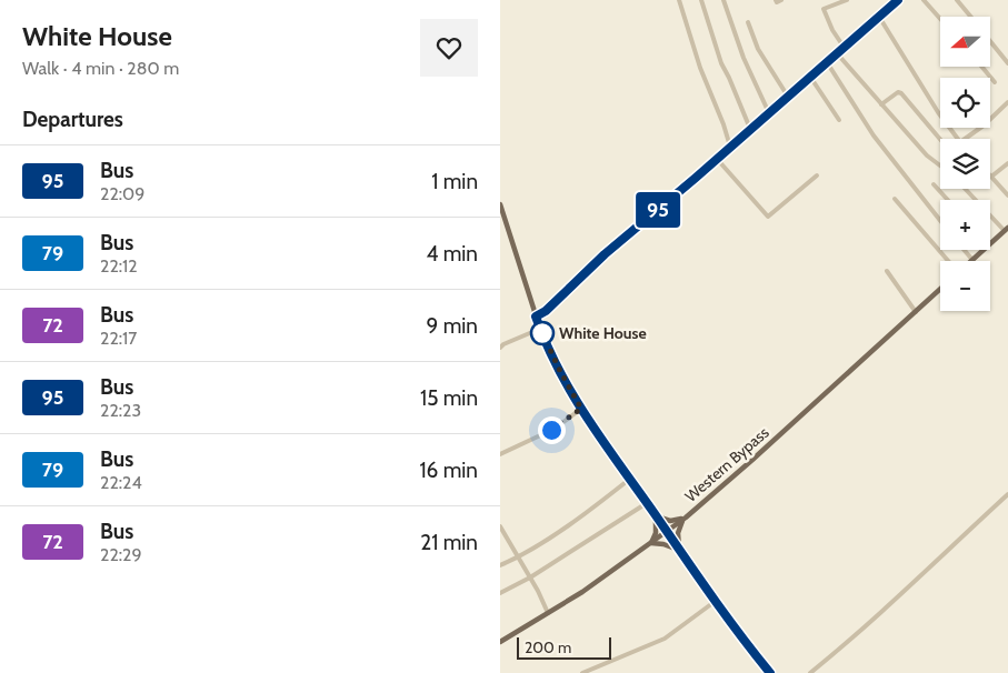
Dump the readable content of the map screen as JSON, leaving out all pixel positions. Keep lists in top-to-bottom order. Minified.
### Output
{"streets":{"main road":["Western Bypass"]},"places":["White House"],"lines":["bus line 95"],"scale_bar":"200 m","north":"left","page":{"heading":[["White House","Walk · 4 min · 280 m"],"Departures"],"on_map":"95","map_buttons":["+","−"],"list":[{"mark":"95","name":"Bus","note":"22:09","value":"1 min"},{"mark":"79","name":"Bus","note":"22:12","value":"4 min"},{"mark":"72","name":"Bus","note":"22:17","value":"9 min"},{"mark":"95","name":"Bus","note":"22:23","value":"15 min"},{"mark":"79","name":"Bus","note":"22:24","value":"16 min"},{"mark":"72","name":"Bus","note":"22:29","value":"21 min"}],"scale":"200 m"}}
